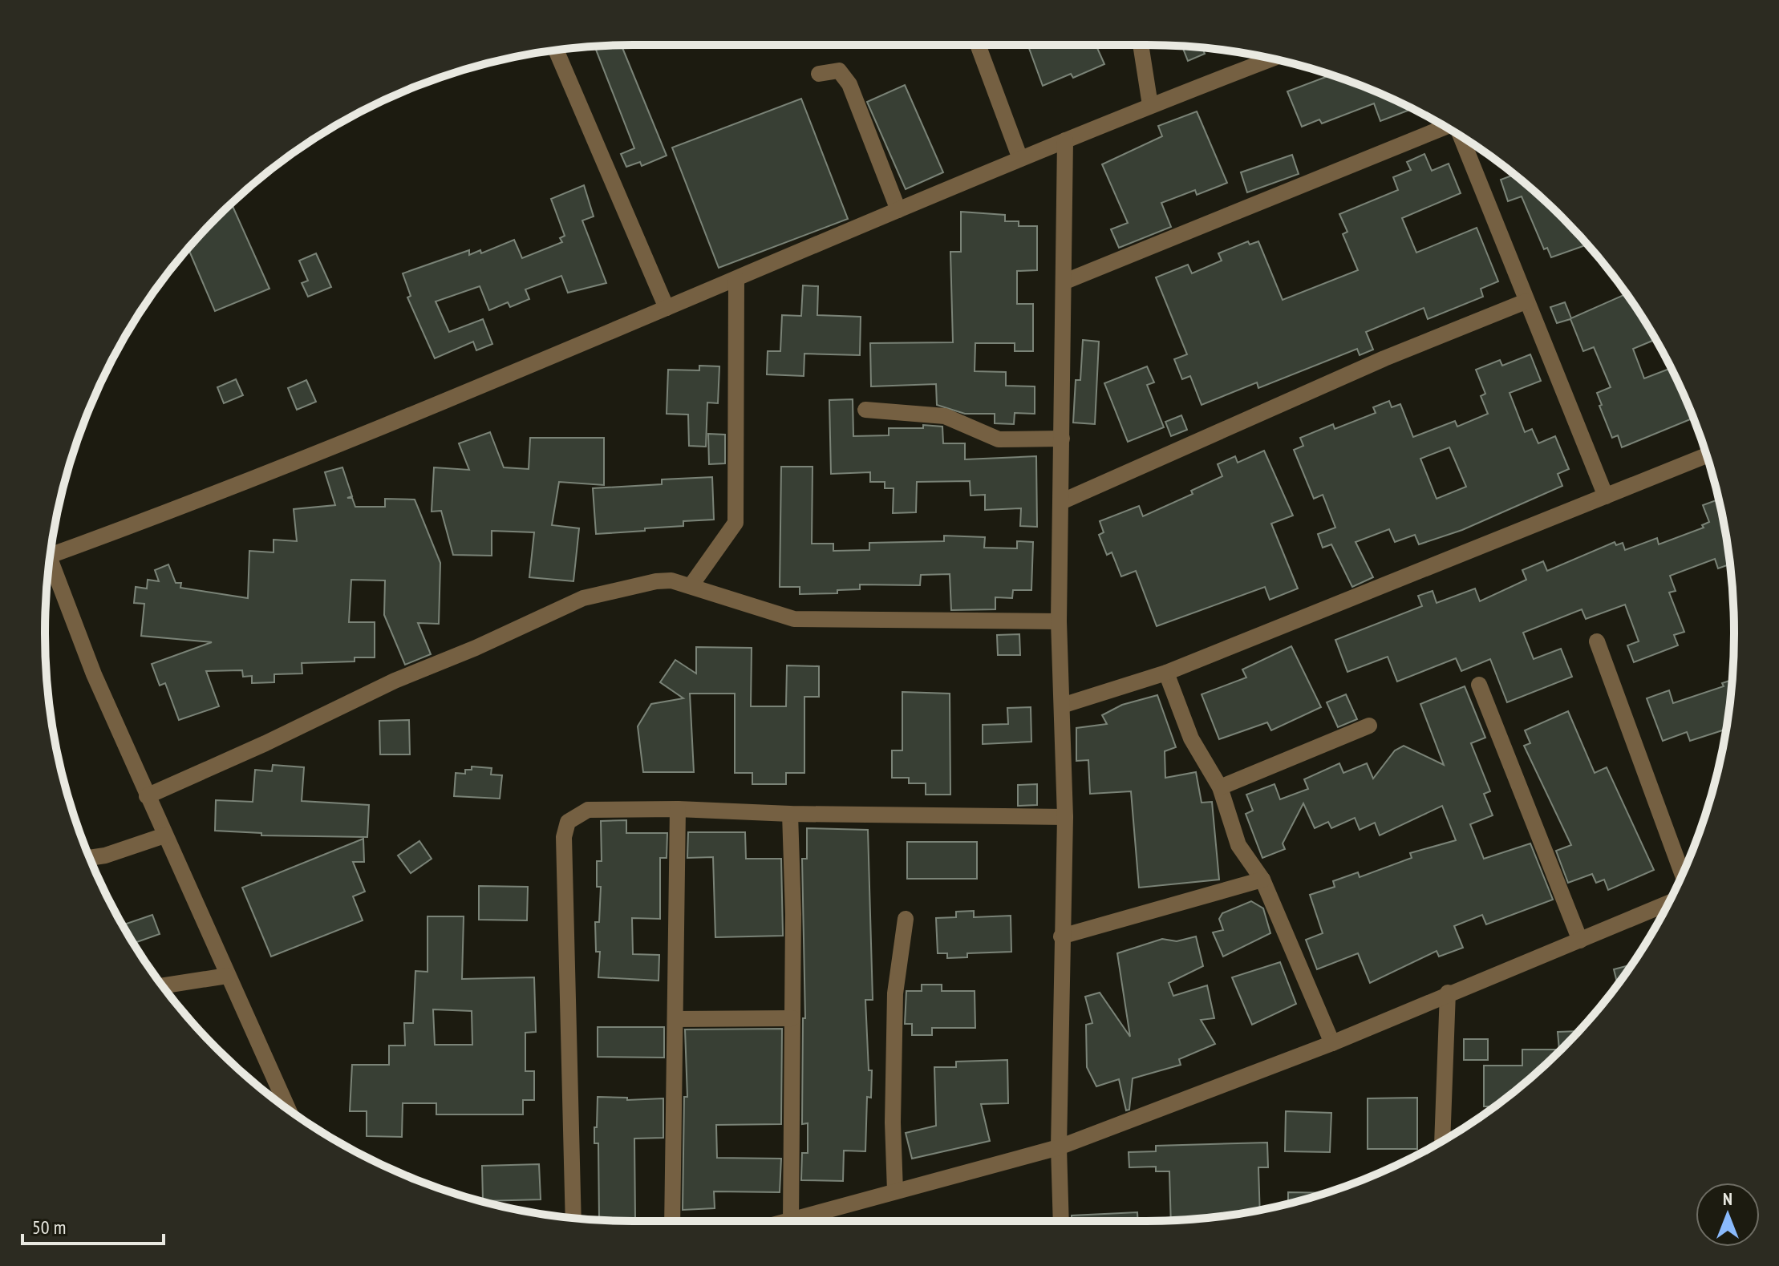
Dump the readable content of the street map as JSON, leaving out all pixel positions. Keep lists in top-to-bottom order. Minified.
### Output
{"scale_bar":"50 m","north":"top"}
